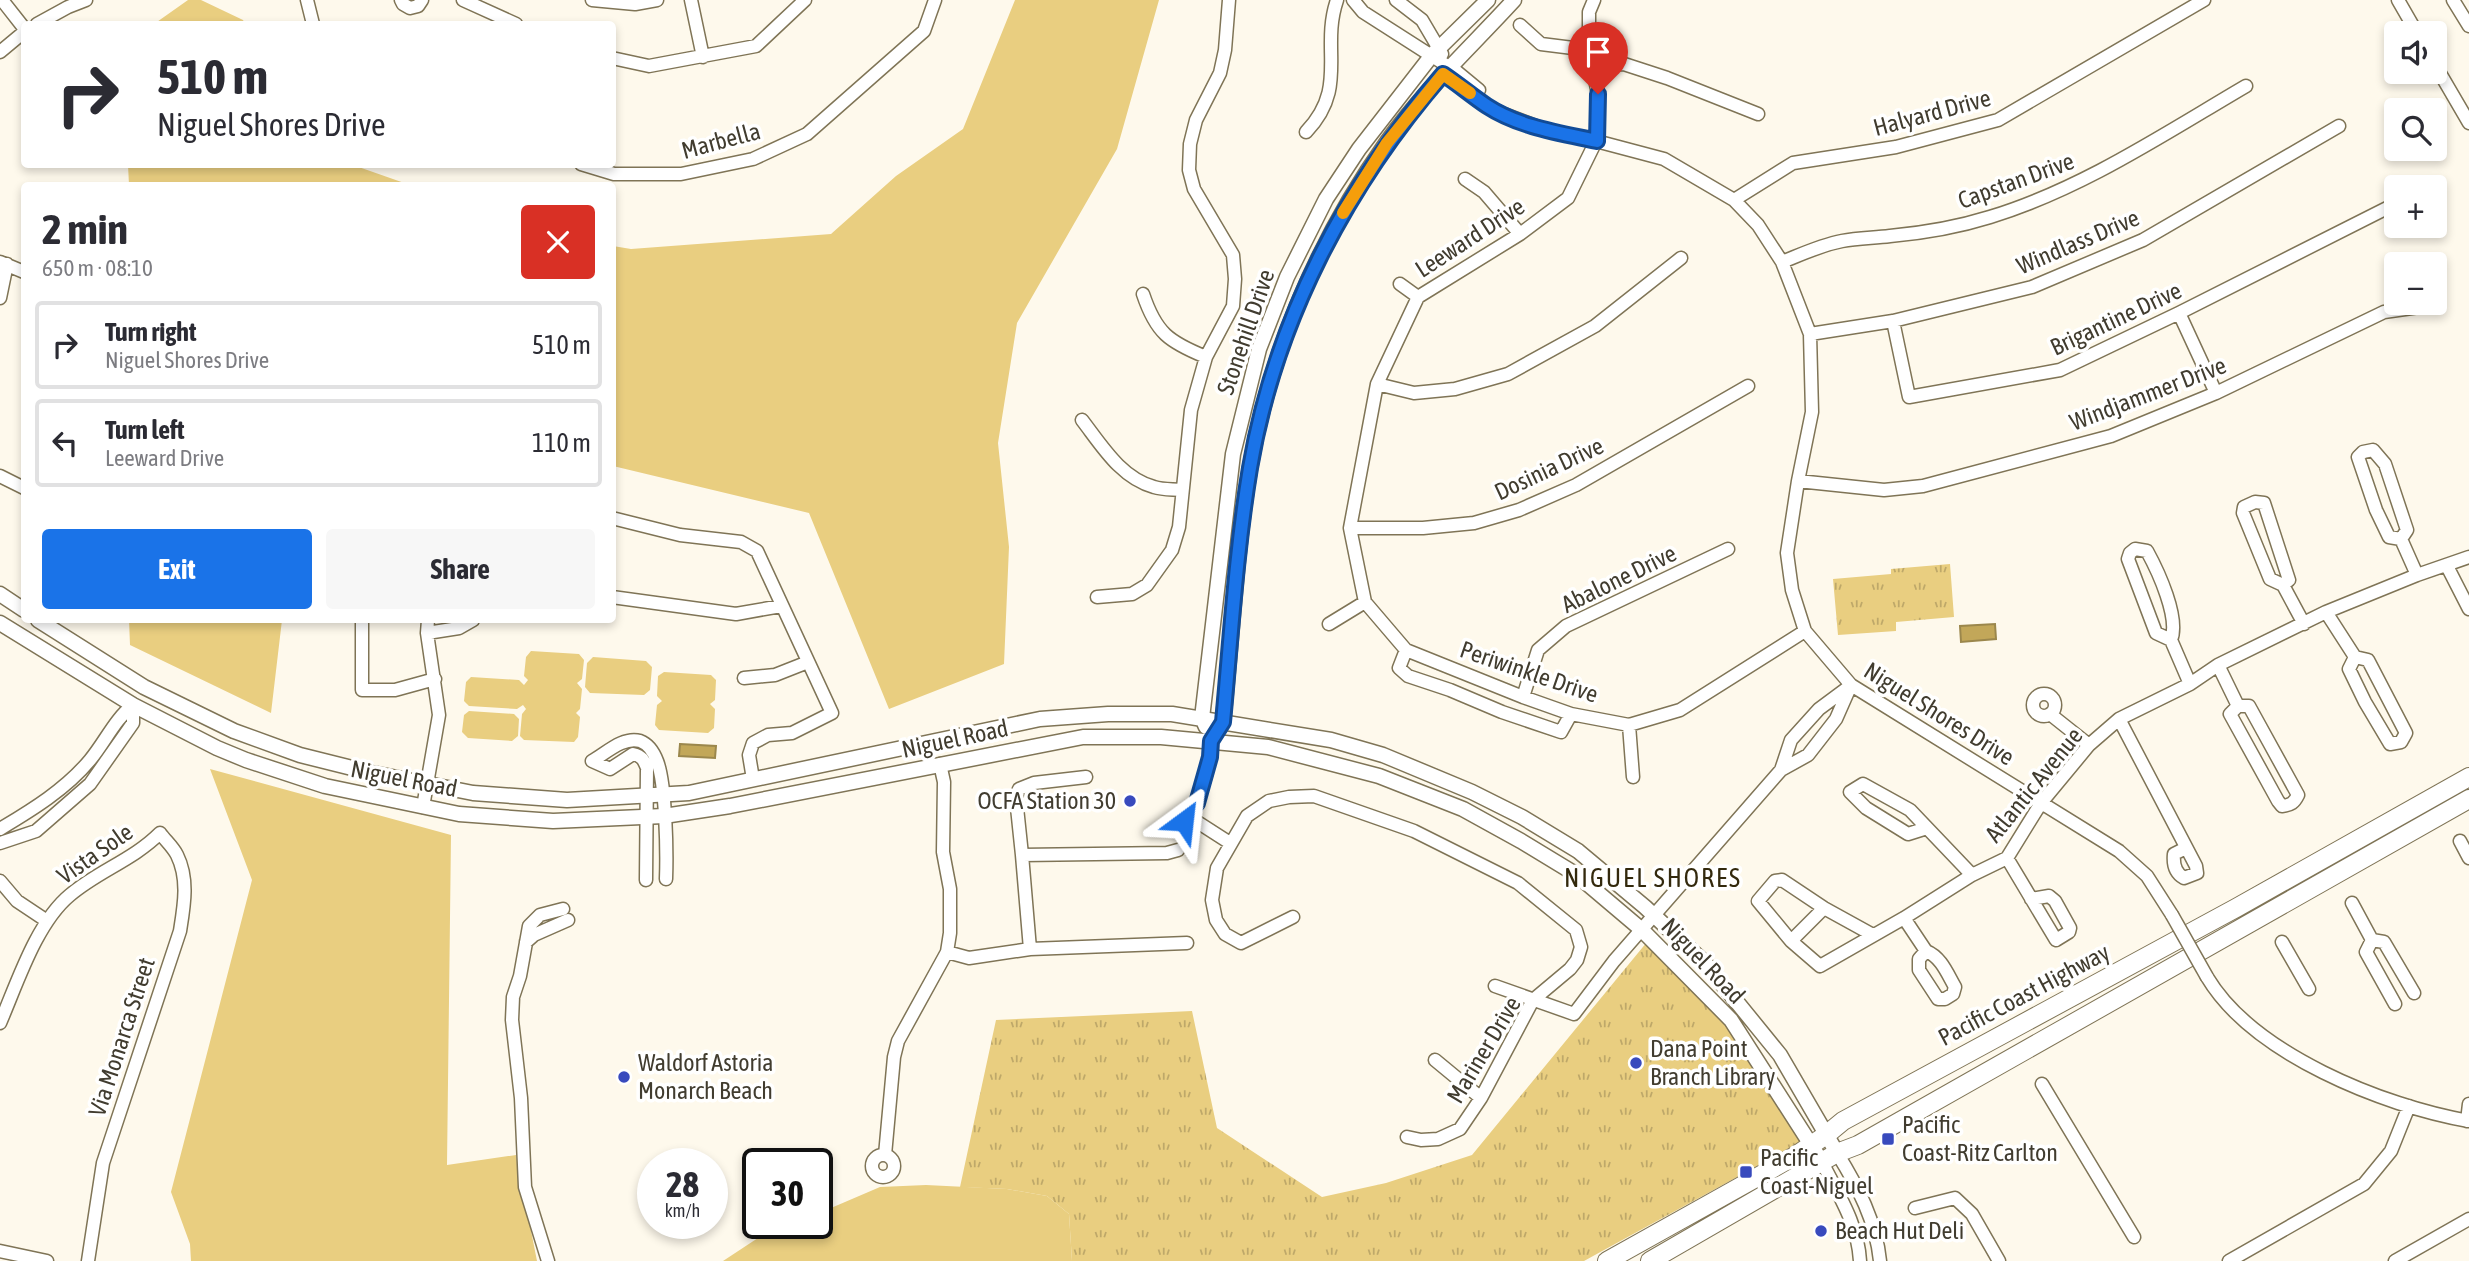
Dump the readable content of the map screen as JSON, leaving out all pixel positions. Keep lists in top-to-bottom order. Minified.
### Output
{"streets":{"highway":["Pacific Coast Highway"],"main road":["Stonehill Drive","Niguel Road"],"street":["Halyard Drive","Marbella","Capstan Drive","Leeward Drive","Windlass Drive","Brigantine Drive","Windjammer Drive","Dosinia Drive","Abalone Drive","Periwinkle Drive","Niguel Shores Drive","Atlantic Avenue","Vista Sole","Via Monarca Street","Mariner Drive"]},"crossings":[["Halyard Drive","Niguel Shores Drive"],["Capstan Drive","Niguel Shores Drive"],["Leeward Drive","Dosinia Drive"],["Leeward Drive","Periwinkle Drive"],["Leeward Drive","Niguel Shores Drive"],["Windlass Drive","Brigantine Drive"],["Windlass Drive","Niguel Shores Drive"],["Stonehill Drive","Niguel Shores Drive"],["Stonehill Drive","Niguel Road"],["Windjammer Drive","Niguel Shores Drive"],["Abalone Drive","Periwinkle Drive"],["Periwinkle Drive","Niguel Shores Drive"],["Niguel Shores Drive","Atlantic Avenue"],["Niguel Shores Drive","Mariner Drive"],["Niguel Road","Pacific Coast Highway"],["Niguel Road","Mariner Drive"],["Vista Sole","Via Monarca Street"]],"districts":["NIGUEL SHORES"],"places":{"other":["OCFA Station 30","Dana Point Branch Library","Waldorf Astoria Monarch Beach","Beach Hut Deli"],"transit":["Pacific Coast-Ritz Carlton","Pacific Coast-Niguel"]},"page":{"map_buttons":["+","−"],"turn":["510 m","Niguel Shores Drive"],"heading":["2 min","650 m · 08:10"],"list":[{"name":"Turn right","note":"Niguel Shores Drive","value":"510 m"},{"name":"Turn left","note":"Leeward Drive","value":"110 m"}],"buttons":["Exit","Share"],"speed":"28 km/h","limit":"30"}}
